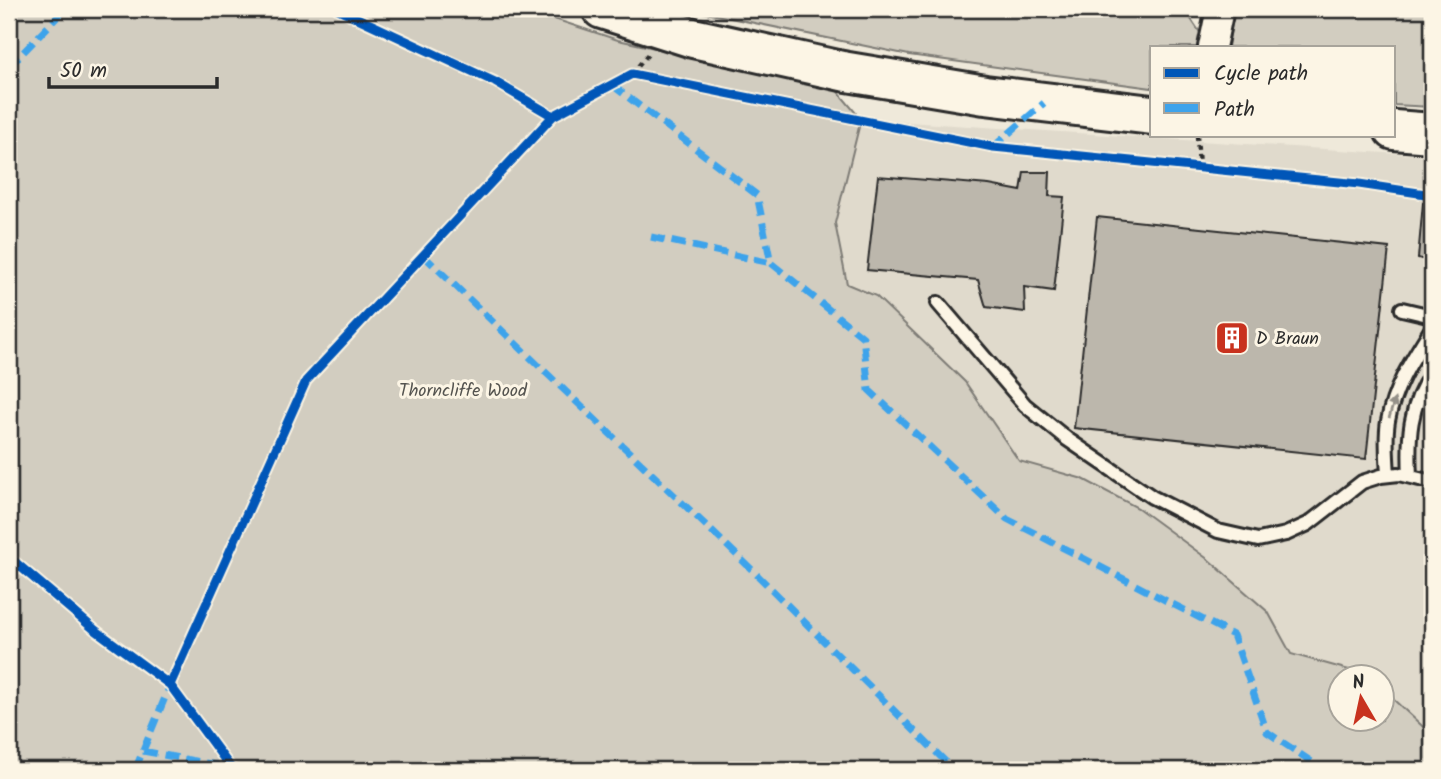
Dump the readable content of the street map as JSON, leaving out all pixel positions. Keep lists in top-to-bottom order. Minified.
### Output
{"parks":["Thorncliffe Wood"],"places":{"building":["D Braun"]},"legend":["Cycle path","Path"],"scale_bar":"50 m","north":"top"}
